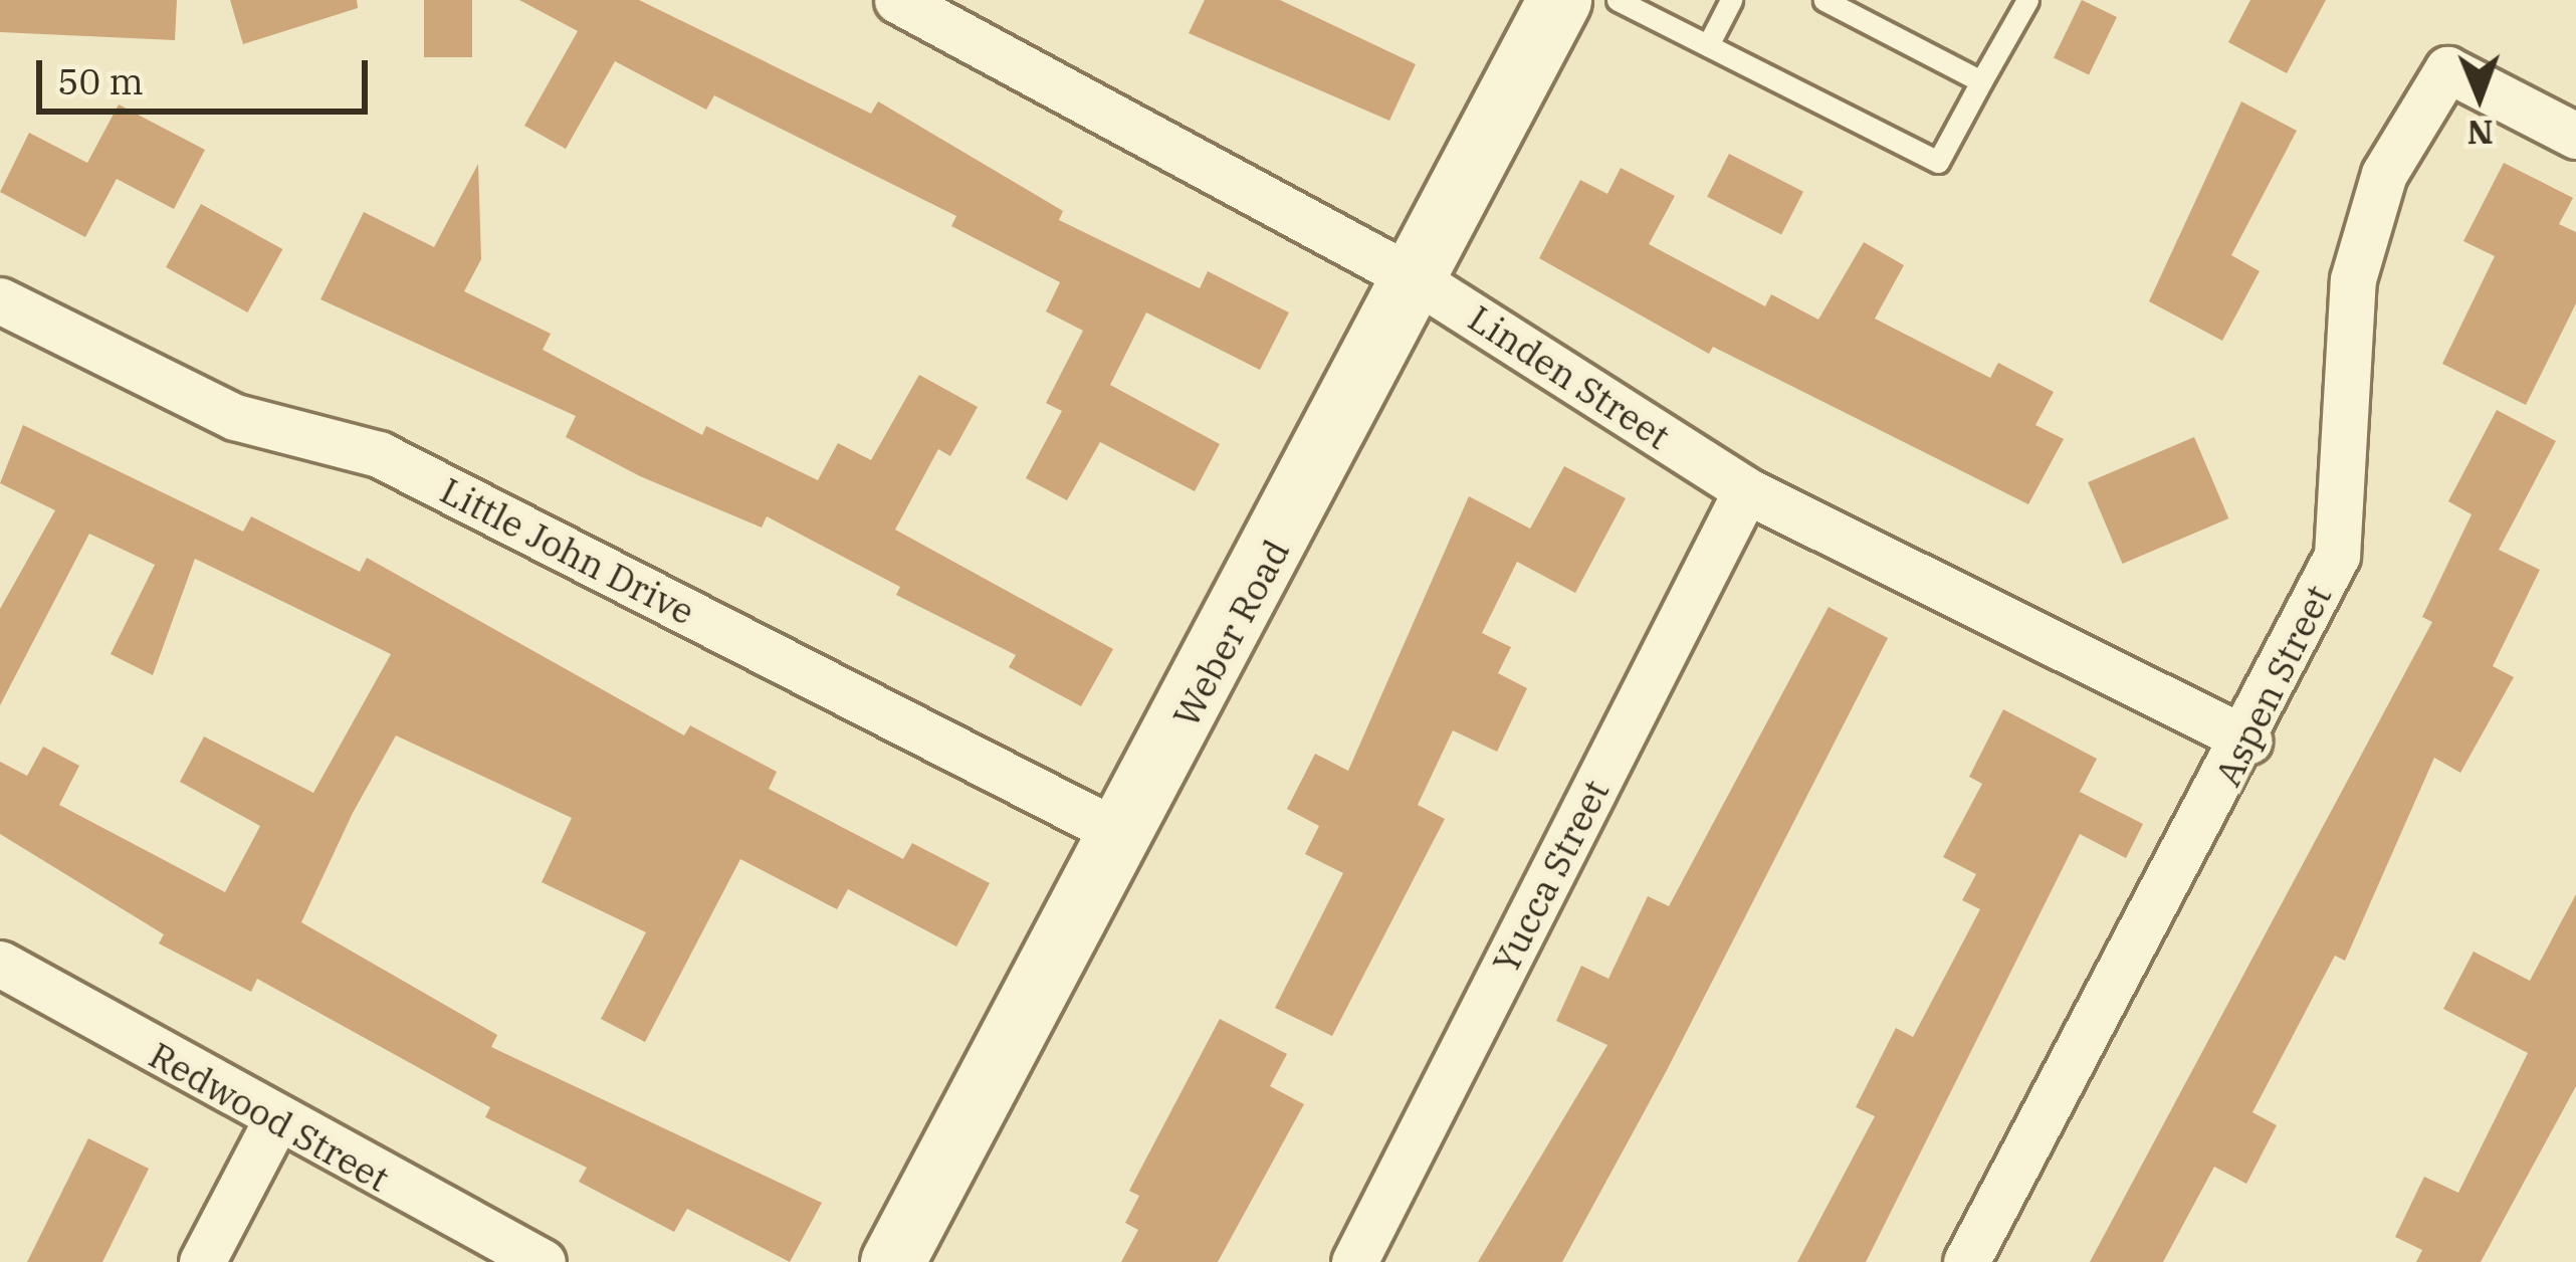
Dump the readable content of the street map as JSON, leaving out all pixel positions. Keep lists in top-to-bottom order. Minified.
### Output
{"streets":{"main road":["Weber Road"],"street":["Linden Street","Little John Drive","Aspen Street","Yucca Street","Redwood Street"]},"crossings":[["Linden Street","Weber Road"],["Linden Street","Aspen Street"],["Linden Street","Yucca Street"],["Little John Drive","Weber Road"]],"scale_bar":"50 m","north":"bottom"}
